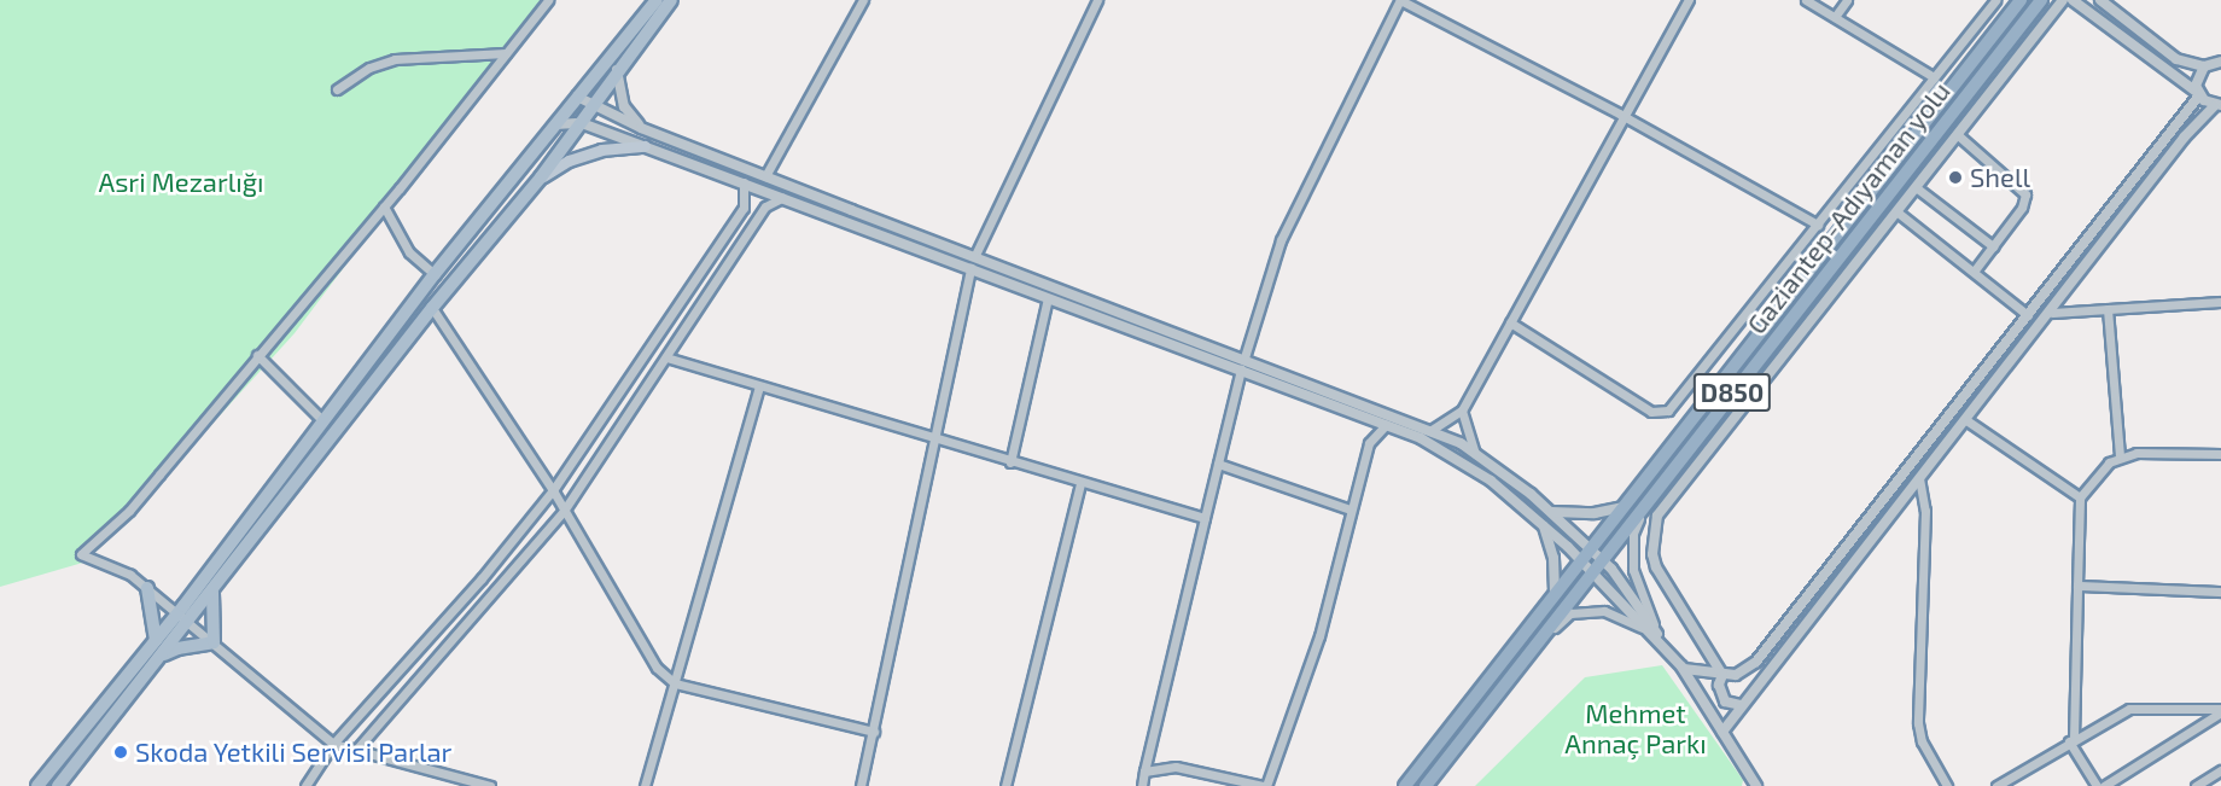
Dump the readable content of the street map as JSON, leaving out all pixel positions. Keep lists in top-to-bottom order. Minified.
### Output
{"streets":{"highway":["Gaziantep-Adıyaman yolu","D850"]},"parks":["Asri Mezarlığı","Mehmet Annaç Parkı"],"places":["Shell","Skoda Yetkili Servisi Parlar"]}
